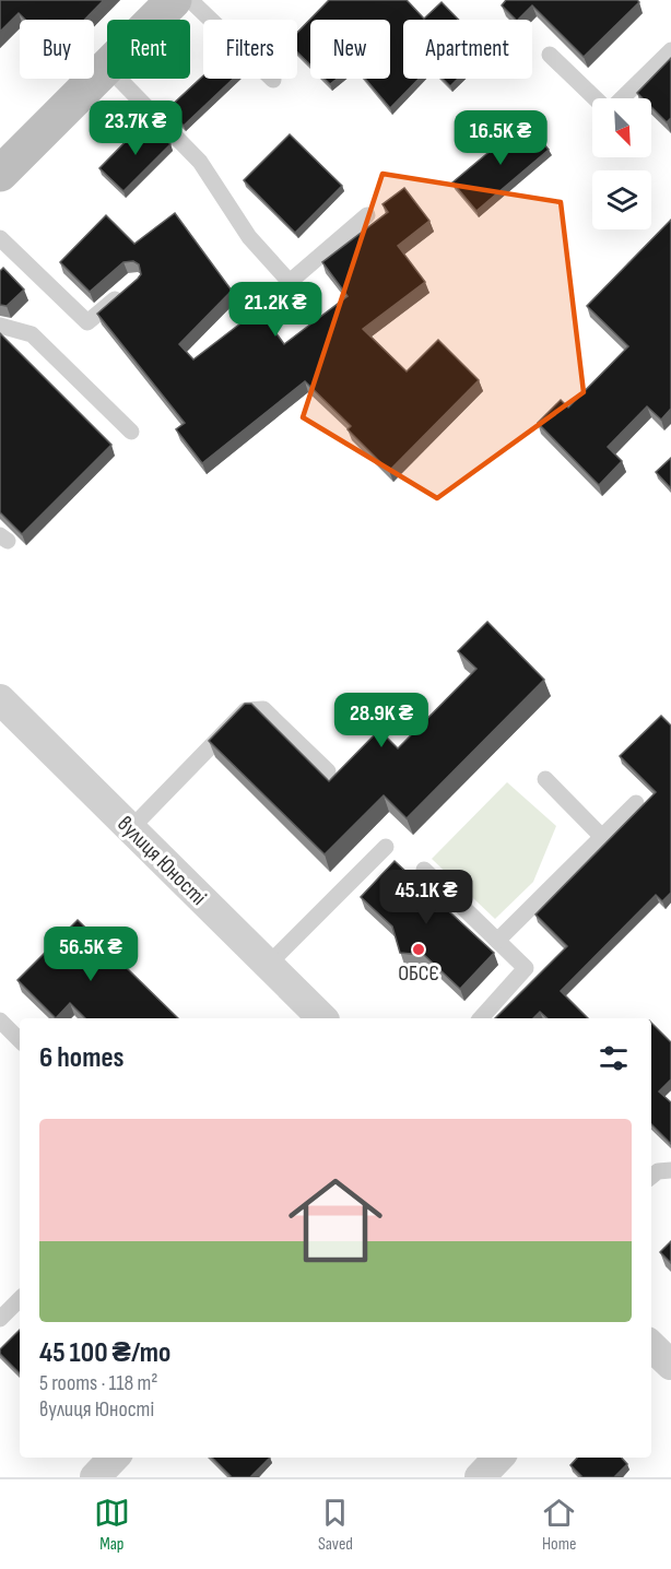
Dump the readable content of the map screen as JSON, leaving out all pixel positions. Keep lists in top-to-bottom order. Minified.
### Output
{"streets":{"street":["вулиця Юності"]},"places":["ОБСЄ"],"north":"bottom right","page":{"chip":["Buy","Rent","Filters","New","Apartment"],"price":["23.7K ₴","16.5K ₴","21.2K ₴","28.9K ₴","45.1K ₴","56.5K ₴"],"heading":"6 homes","list":[{"name":"45 100 ₴/mo","note":"5 rooms · 118 m² · вулиця Юності"}],"tabs":["Map","Saved","Home"]}}
